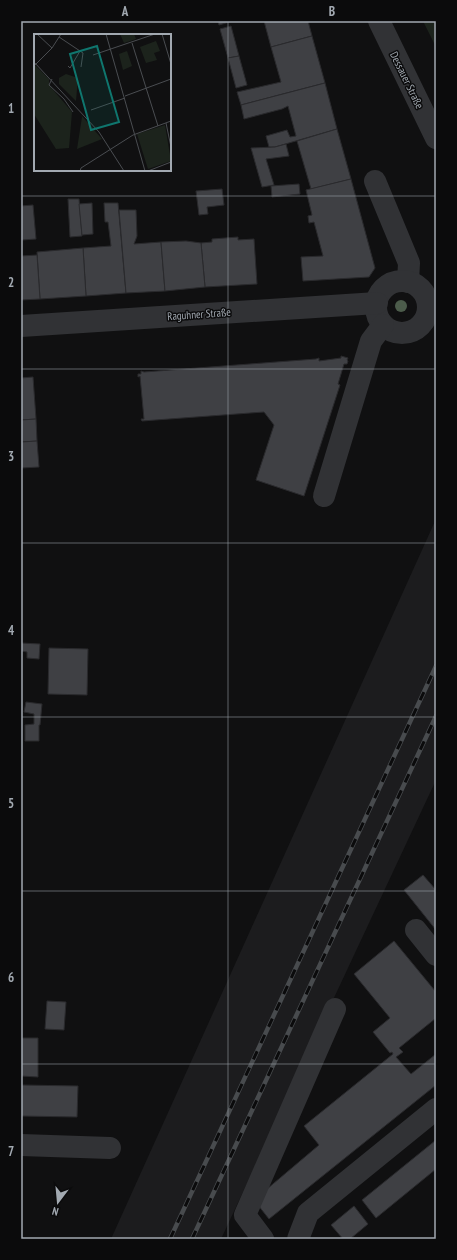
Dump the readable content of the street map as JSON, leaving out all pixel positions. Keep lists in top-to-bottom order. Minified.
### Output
{"streets":{"street":["Dessauer Straße","Raguhner Straße"]},"north":"bottom","grid":{"columns":["A","B"],"rows":["1","2","3","4","5","6","7"]}}
